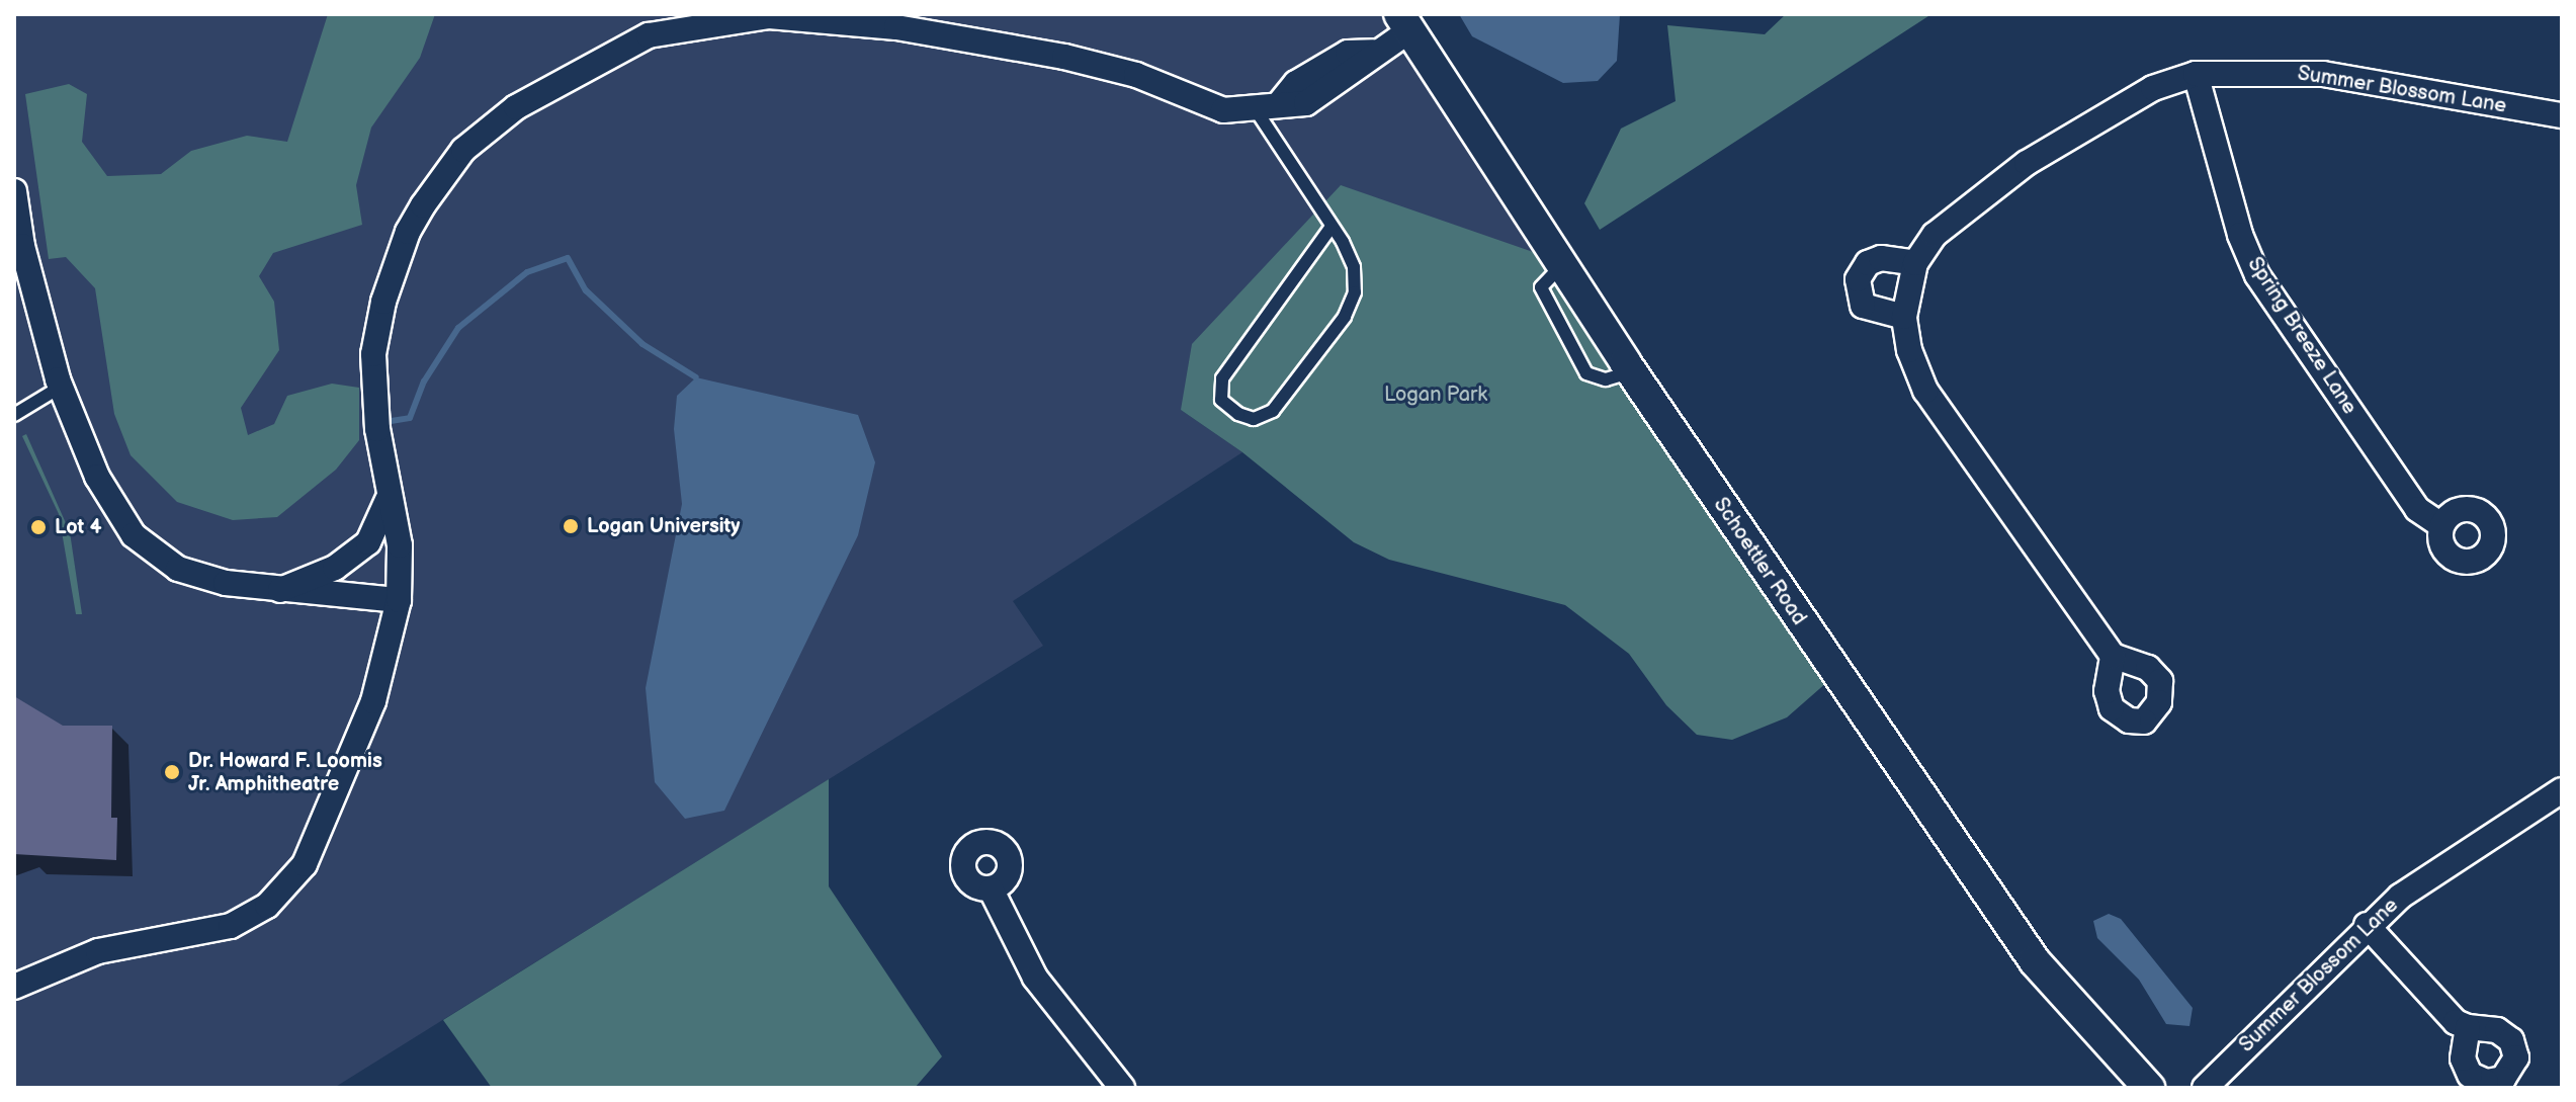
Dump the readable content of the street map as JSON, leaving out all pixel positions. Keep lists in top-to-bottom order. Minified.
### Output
{"streets":{"street":["Summer Blossom Lane","Spring Breeze Lane","Schoettler Road"]},"crossings":[["Summer Blossom Lane","Spring Breeze Lane"]],"parks":["Logan Park"],"places":["Logan University","Lot 4","Dr. Howard F. Loomis Jr. Amphitheatre"]}
